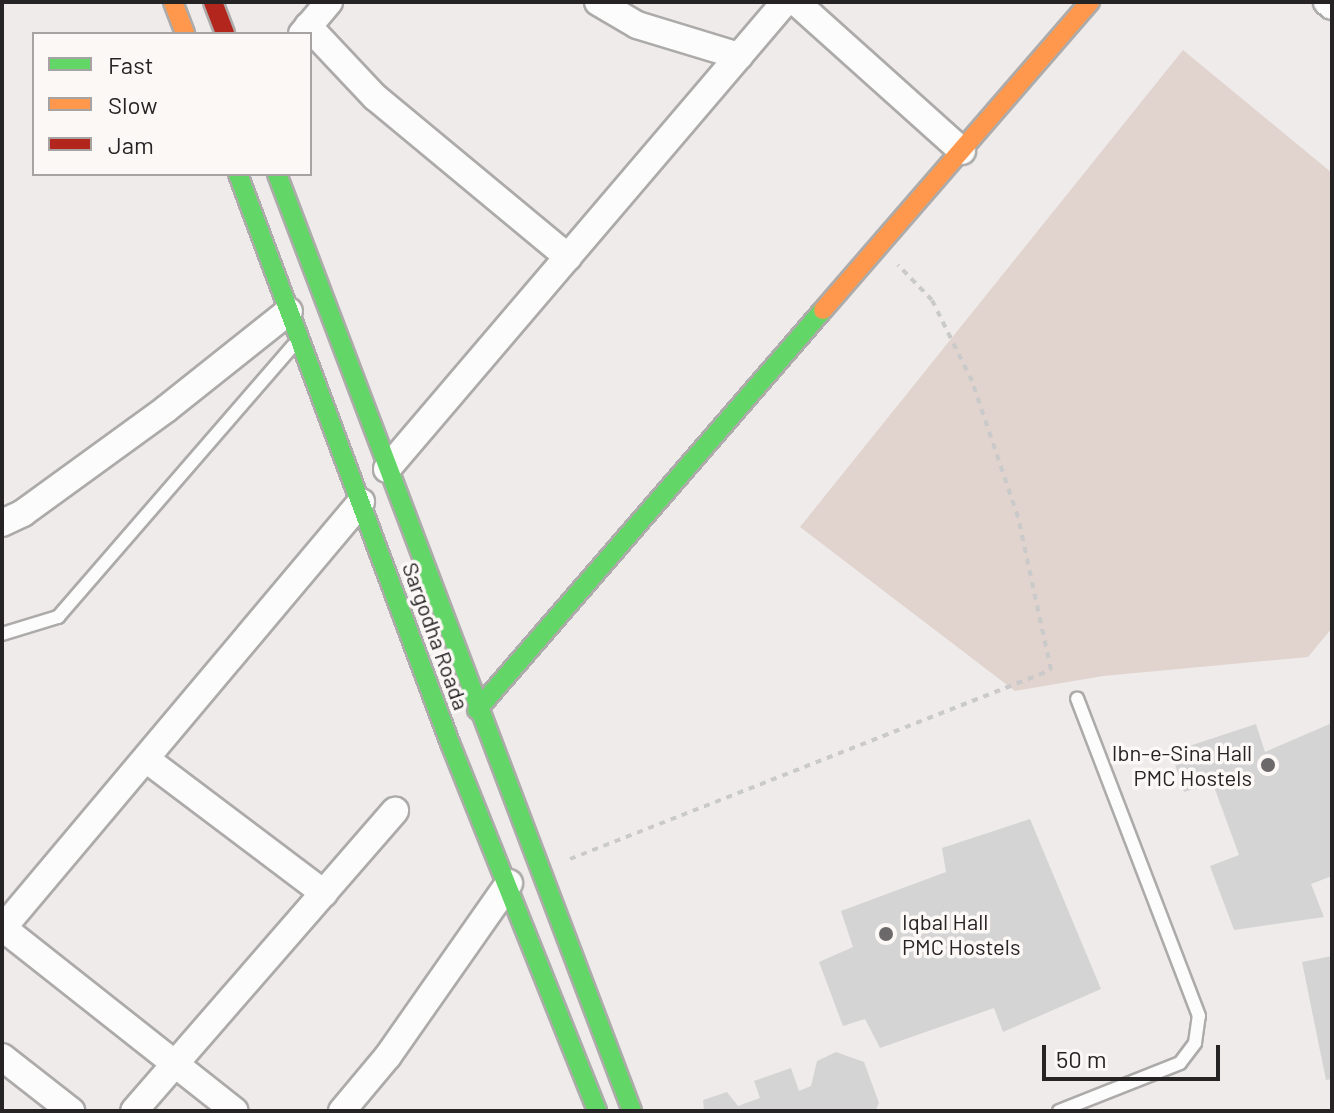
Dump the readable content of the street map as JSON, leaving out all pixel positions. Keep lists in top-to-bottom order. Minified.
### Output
{"streets":{"main road":["Sargodha Roada"]},"places":["Ibn-e-Sina Hall PMC Hostels","Iqbal Hall PMC Hostels"],"legend":["Fast","Slow","Jam"],"scale_bar":"50 m"}
